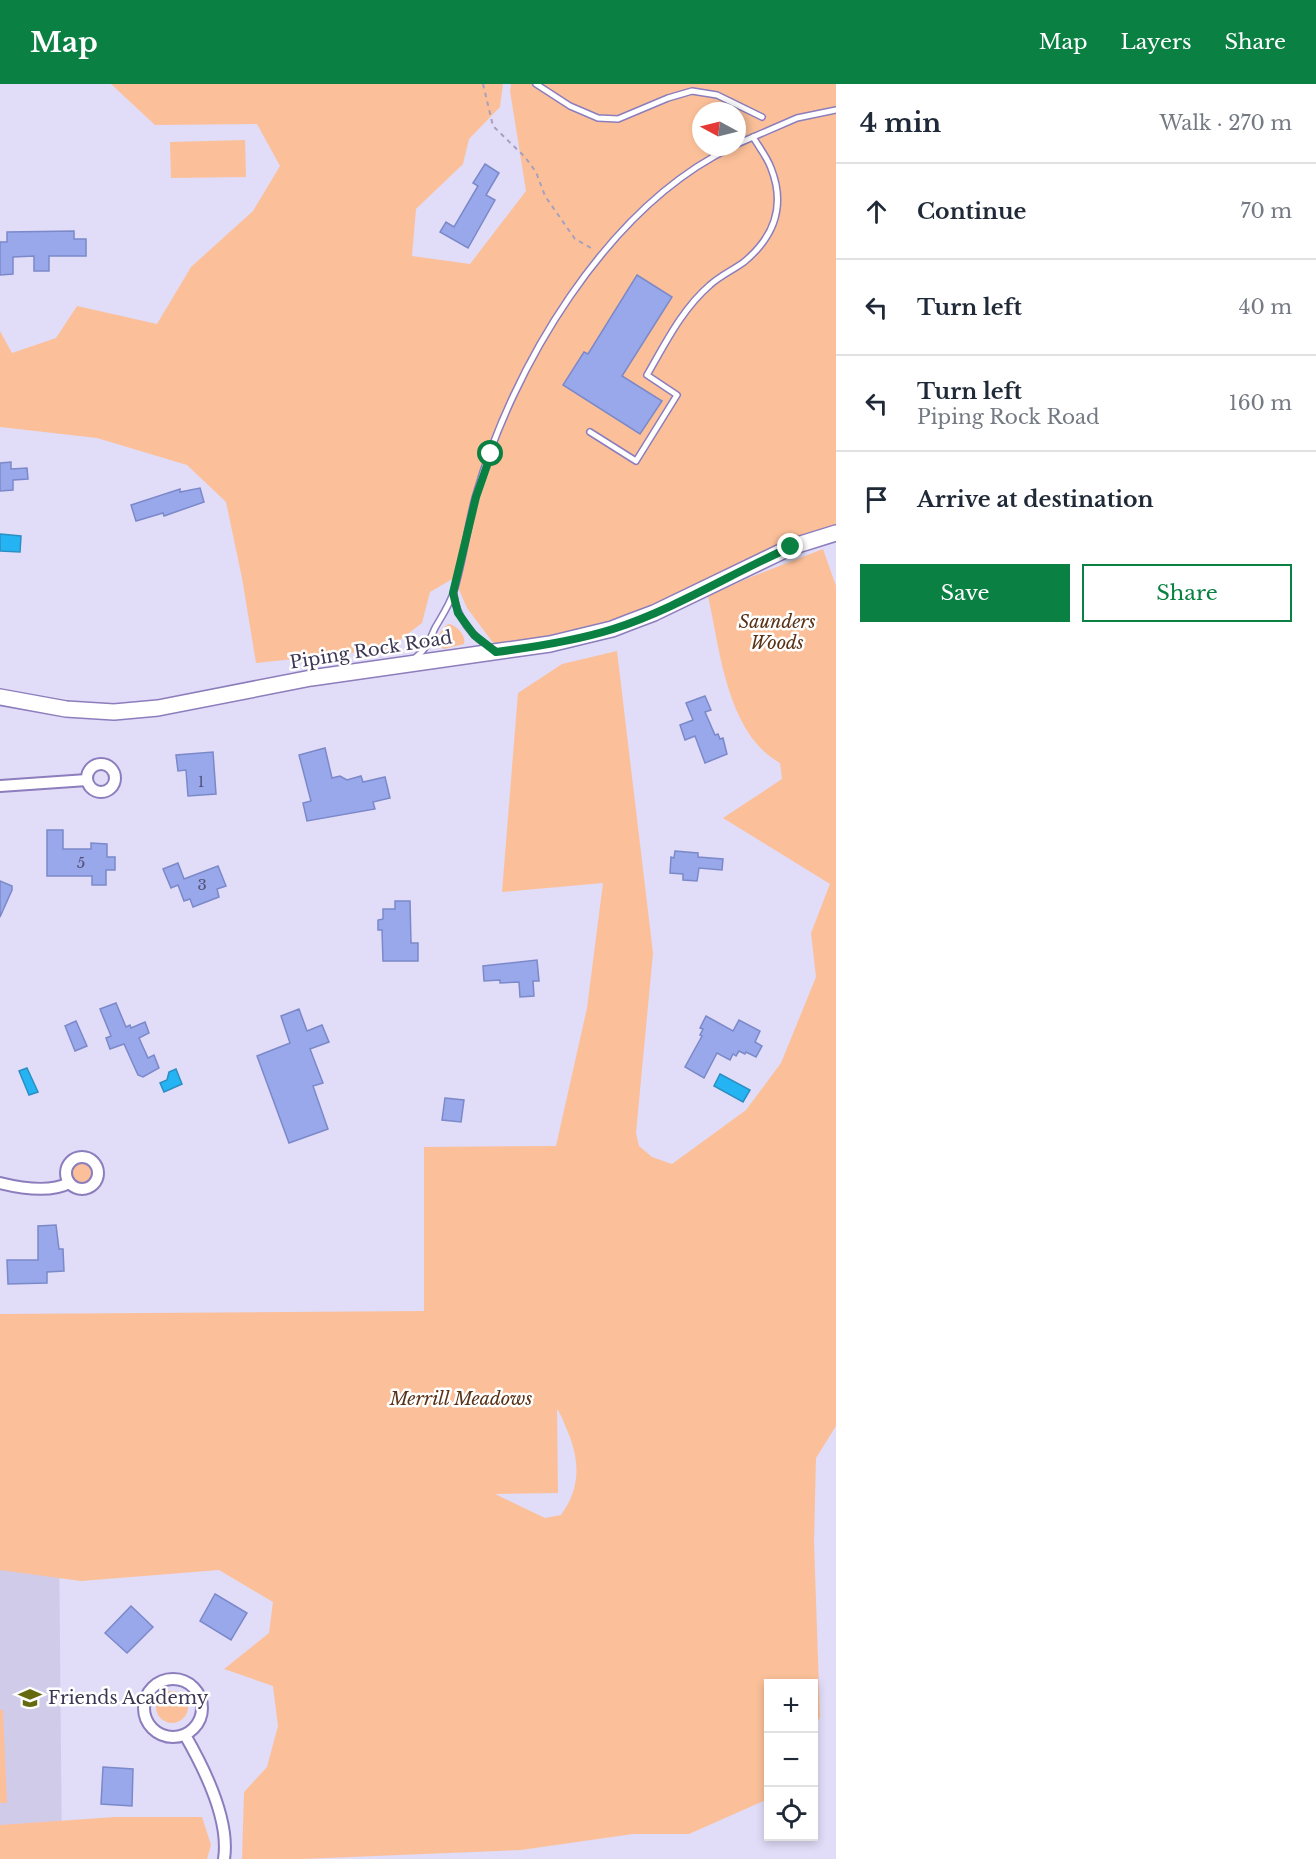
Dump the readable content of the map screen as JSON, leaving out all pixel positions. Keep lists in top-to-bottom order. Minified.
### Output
{"streets":{"street":["Piping Rock Road"]},"parks":["Saunders Woods","Merrill Meadows"],"places":{"school or university":["Friends Academy"]},"house_numbers":["1","5","3"],"north":"left","page":{"header":"Map","nav":["Map","Layers","Share"],"heading":["4 min","Walk · 270 m"],"list":[["Continue","70 m"],["Turn left","40 m"],["Turn left","Piping Rock Road","160 m"],"Arrive at destination"],"buttons":["Save","Share"],"map_buttons":["+","−"]}}
